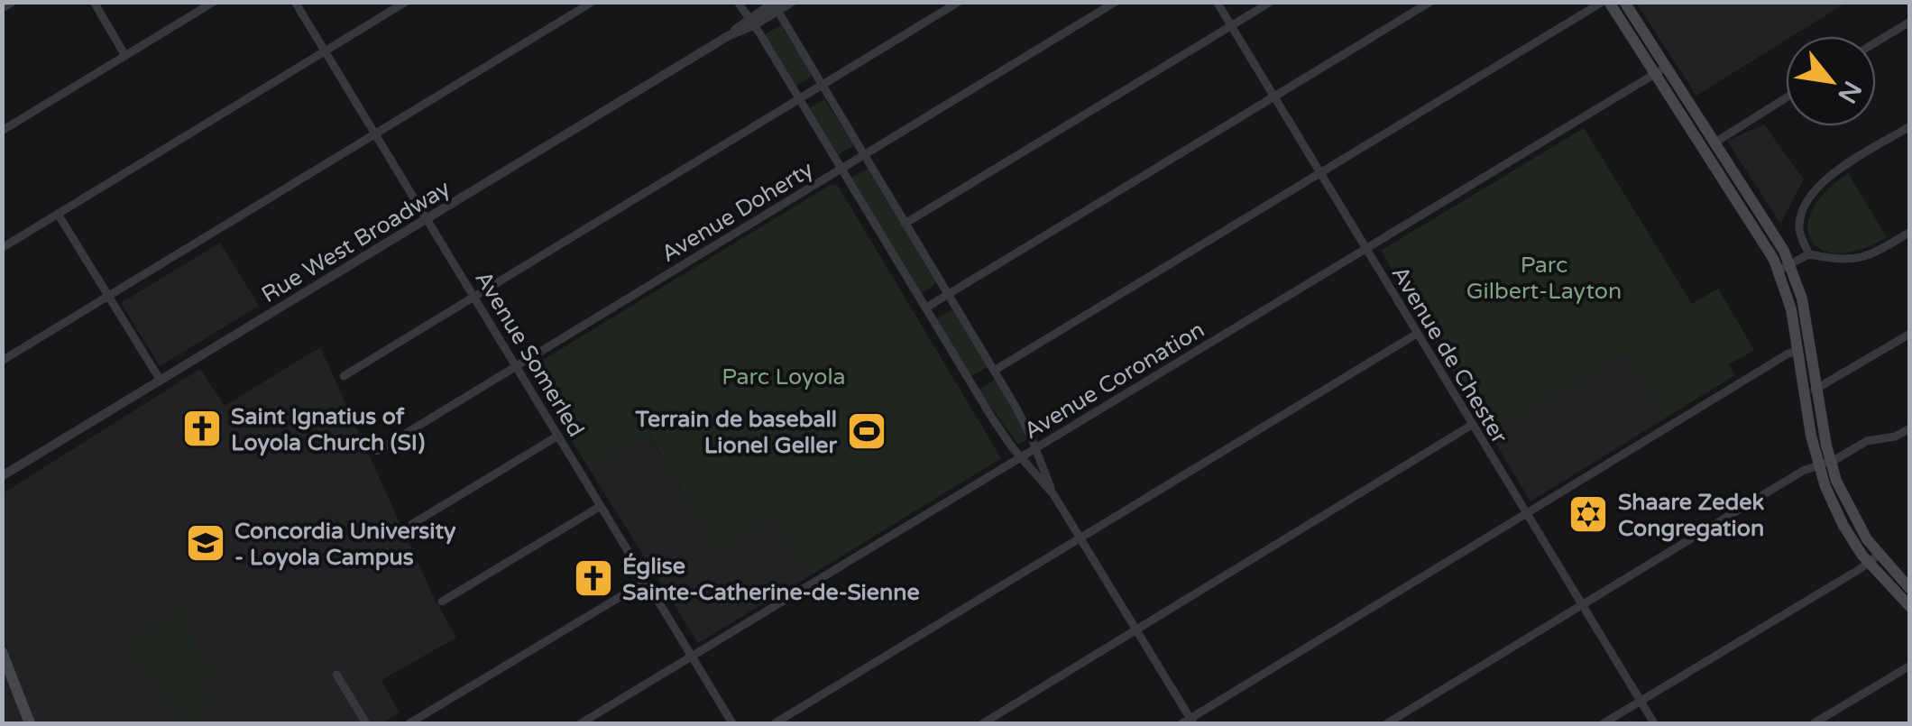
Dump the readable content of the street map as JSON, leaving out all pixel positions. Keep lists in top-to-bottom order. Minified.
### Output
{"streets":{"street":["Avenue Doherty","Rue West Broadway","Avenue Somerled","Avenue de Chester","Avenue Coronation"]},"crossings":[["Avenue Doherty","Avenue Somerled"],["Rue West Broadway","Avenue Somerled"],["Avenue Somerled","Avenue Coronation"],["Avenue de Chester","Avenue Coronation"]],"parks":["Parc Gilbert-Layton","Parc Loyola"],"places":{"church":["Saint Ignatius of Loyola Church (SI)","Église Sainte-Catherine-de-Sienne"],"sports":["Terrain de baseball Lionel Geller"],"synagogue":["Shaare Zedek Congregation"],"school or university":["Concordia University - Loyola Campus"]},"north":"bottom right"}
